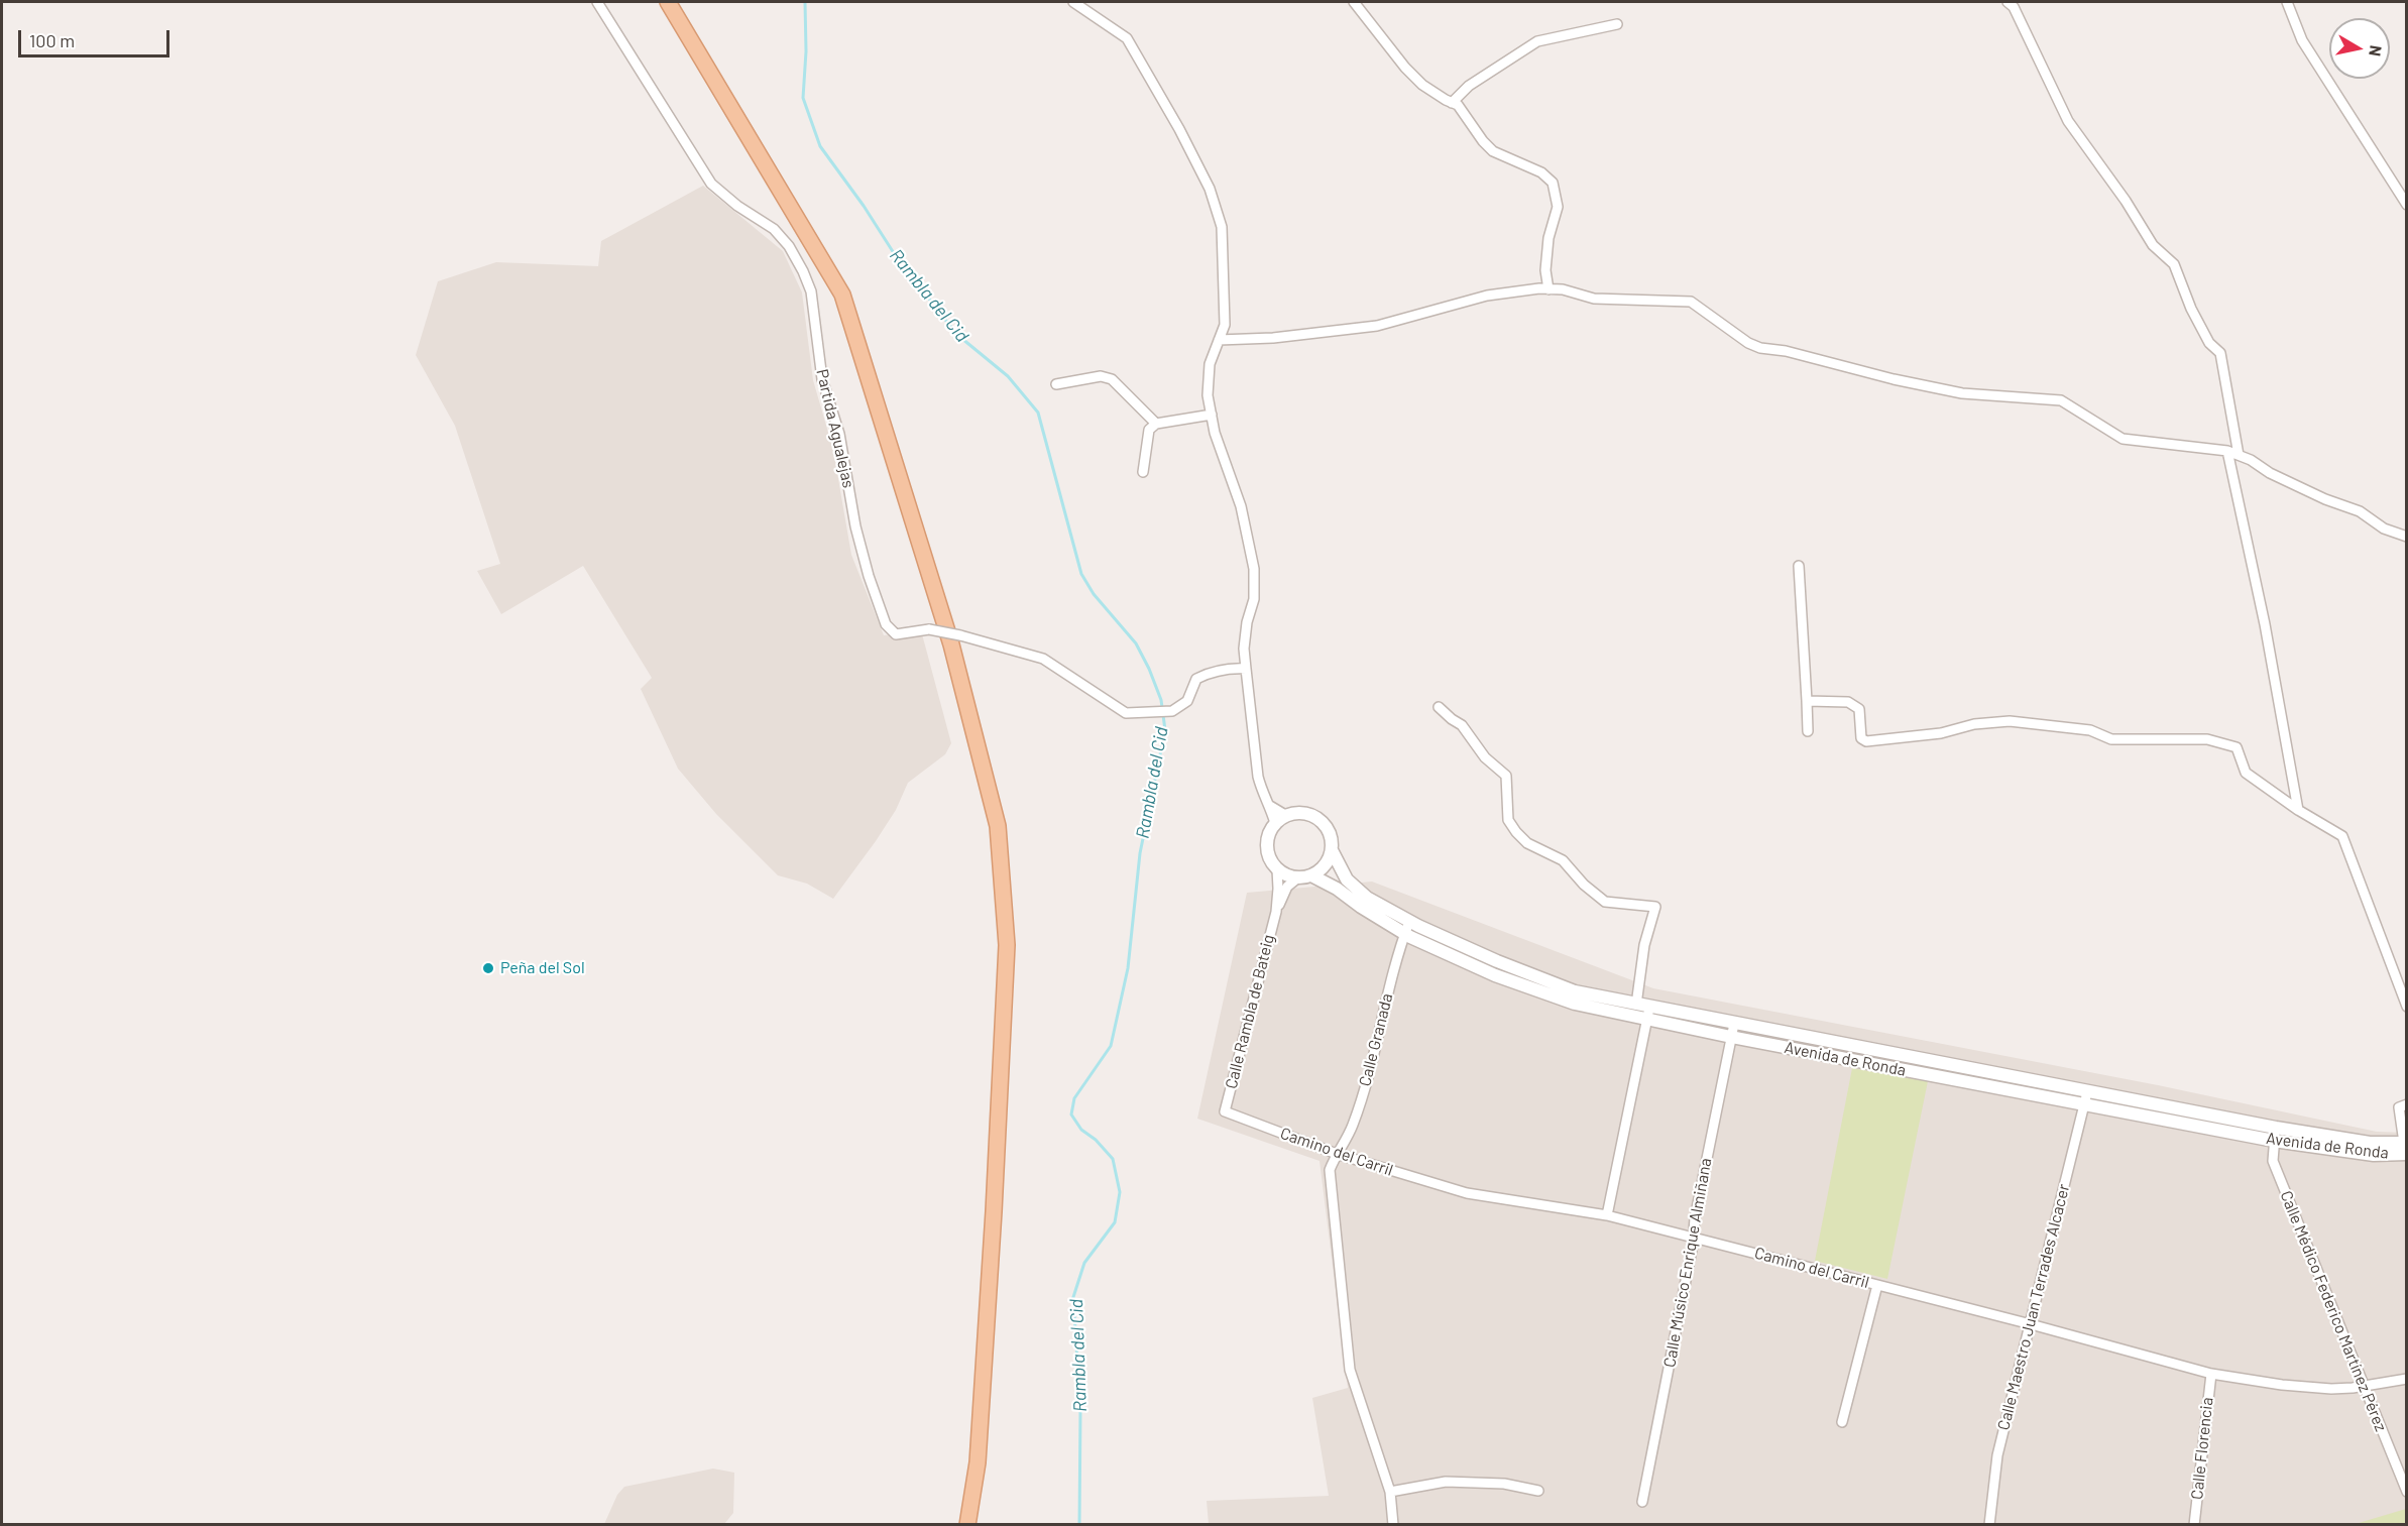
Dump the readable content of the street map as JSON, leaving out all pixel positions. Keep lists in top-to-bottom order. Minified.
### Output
{"streets":{"street":["Partida Agualejas","Calle Rambla de Bateig","Calle Granada","Avenida de Ronda","Camino del Carril","Calle Músico Enrique Almiñana","Calle Maestro Juan Terrades Alcacer","Calle Médico Federico Martínez Pérez","Calle Florencia"]},"crossings":[["Calle Rambla de Bateig","Avenida de Ronda"],["Calle Rambla de Bateig","Camino del Carril"],["Calle Granada","Avenida de Ronda"],["Calle Granada","Camino del Carril"],["Avenida de Ronda","Calle Músico Enrique Almiñana"],["Avenida de Ronda","Calle Maestro Juan Terrades Alcacer"],["Avenida de Ronda","Calle Médico Federico Martínez Pérez"],["Camino del Carril","Calle Músico Enrique Almiñana"],["Camino del Carril","Calle Maestro Juan Terrades Alcacer"],["Camino del Carril","Calle Médico Federico Martínez Pérez"],["Camino del Carril","Calle Florencia"]],"water":["Rambla del Cid"],"places":["Peña del Sol"],"scale_bar":"100 m","north":"right"}
